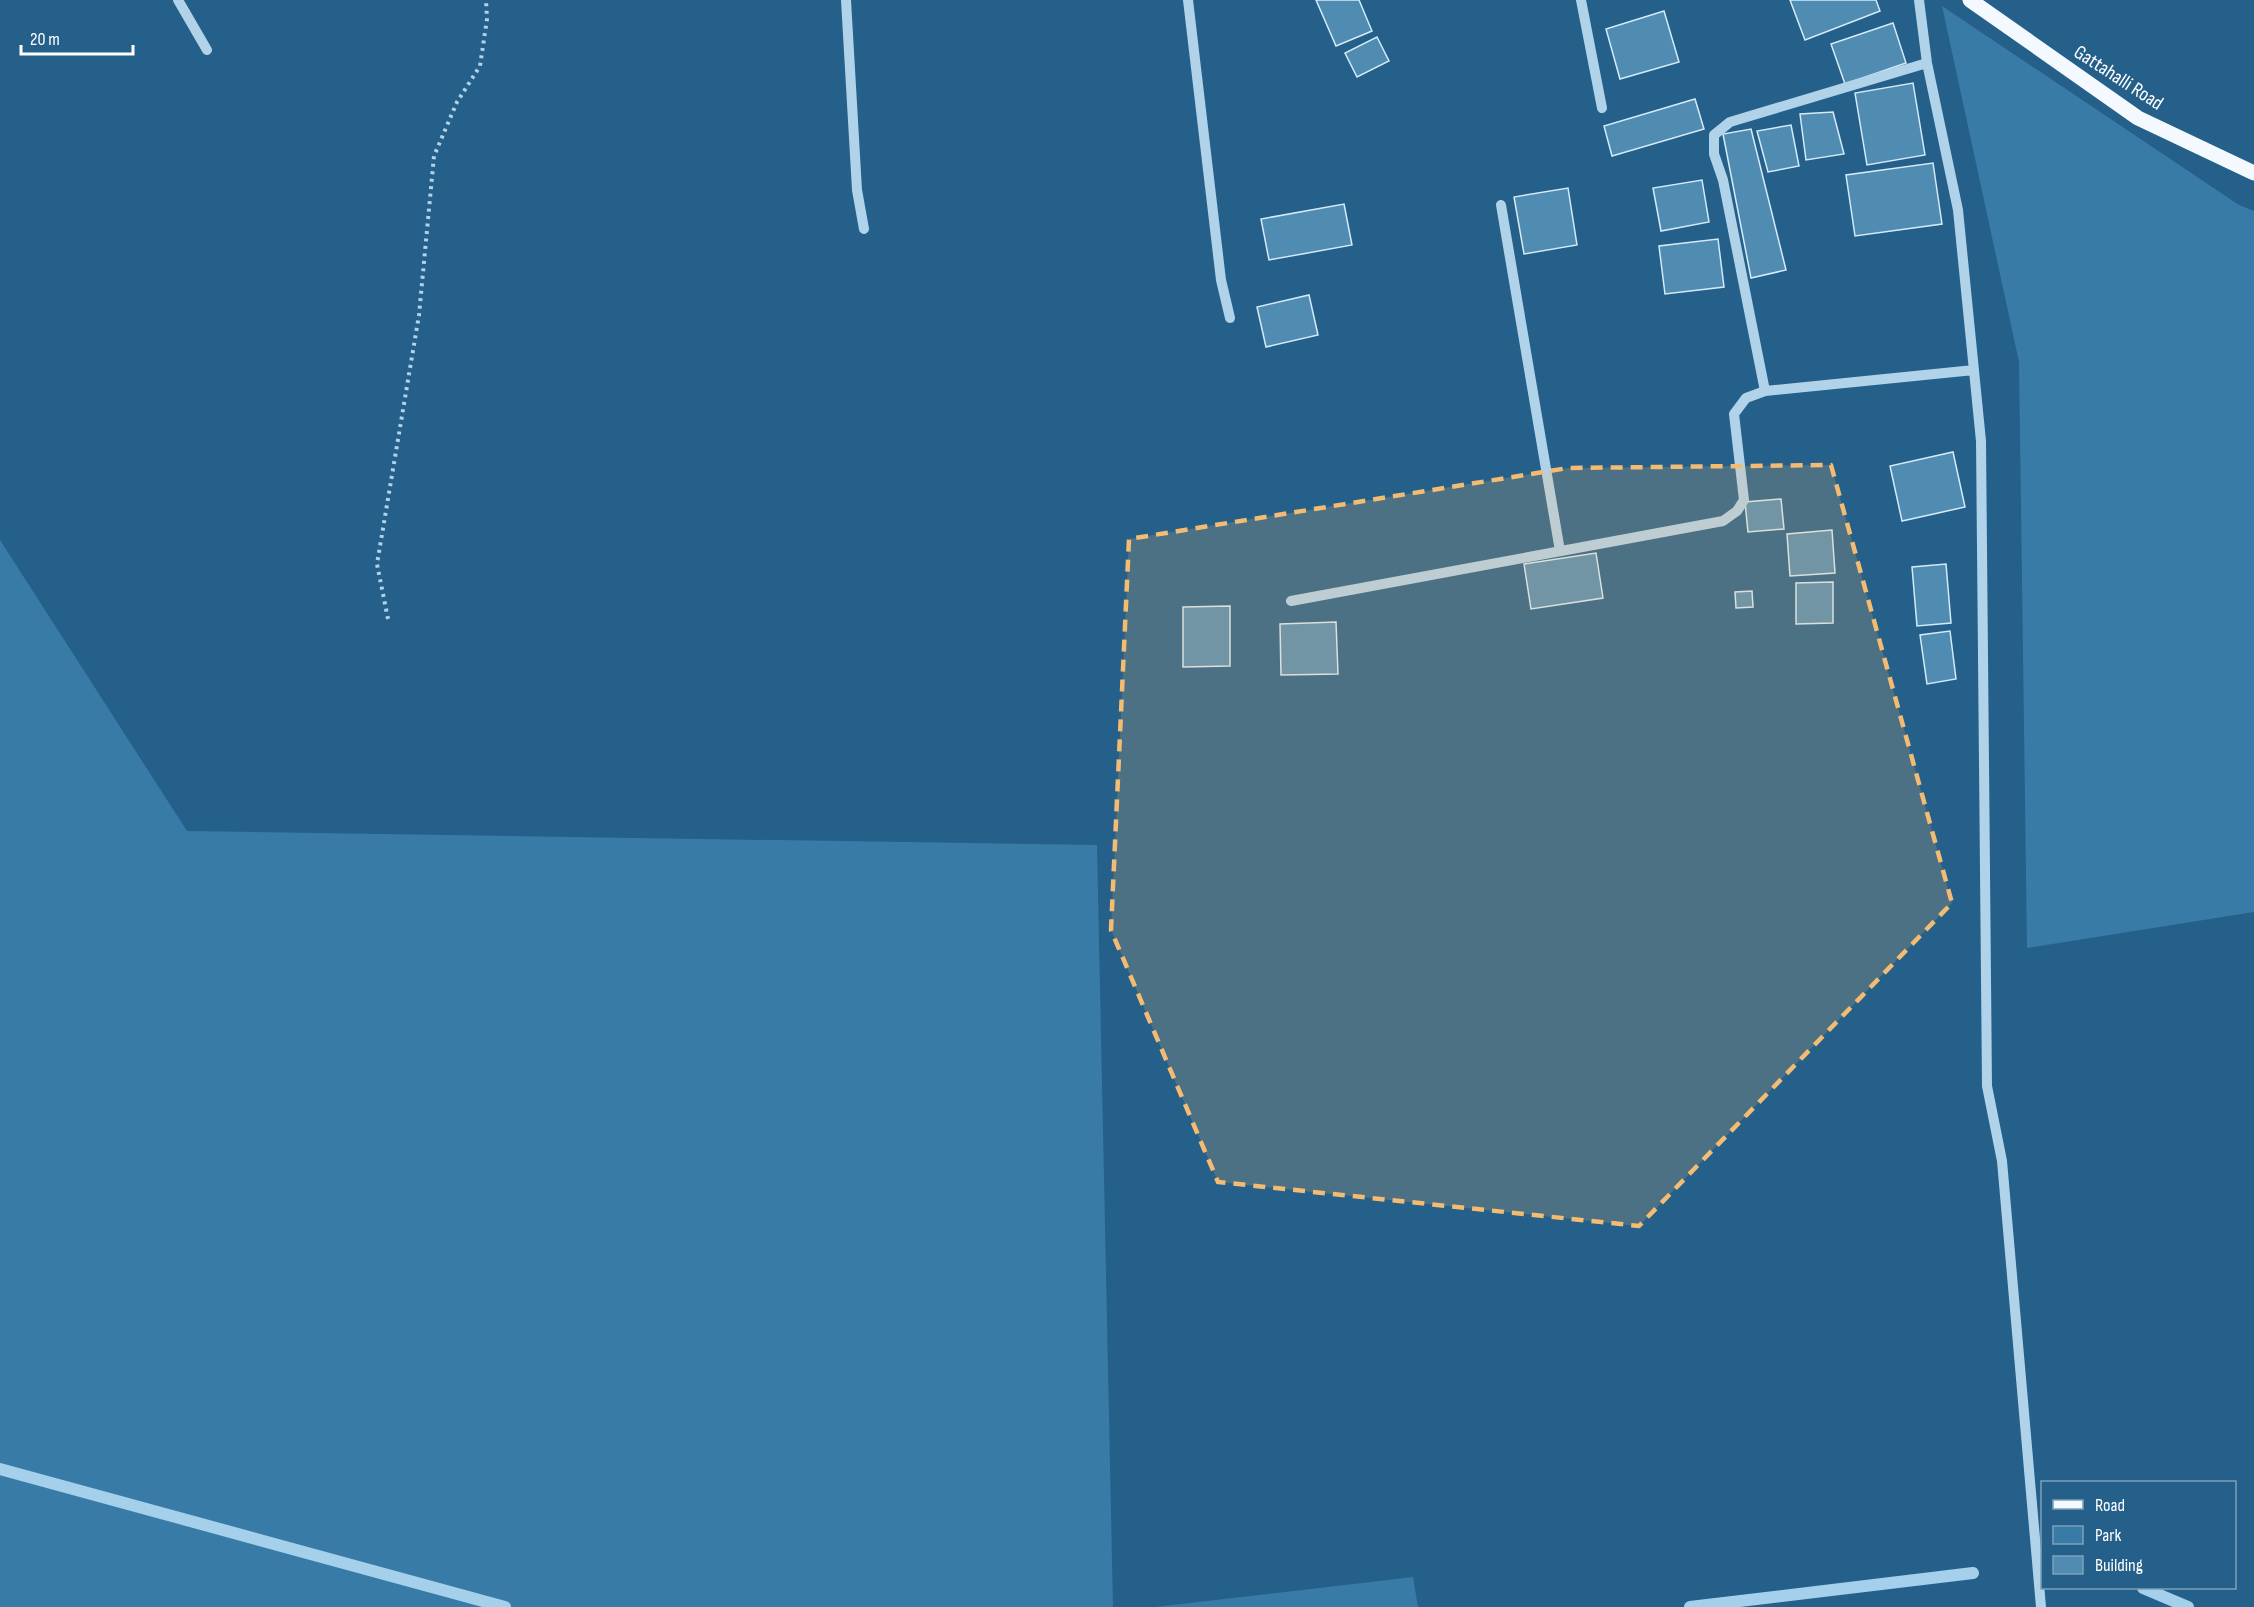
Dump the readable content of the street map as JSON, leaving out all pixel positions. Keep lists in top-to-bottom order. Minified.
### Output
{"streets":{"main road":["Gattahalli Road"]},"legend":["Road","Park","Building"],"scale_bar":"20 m"}
